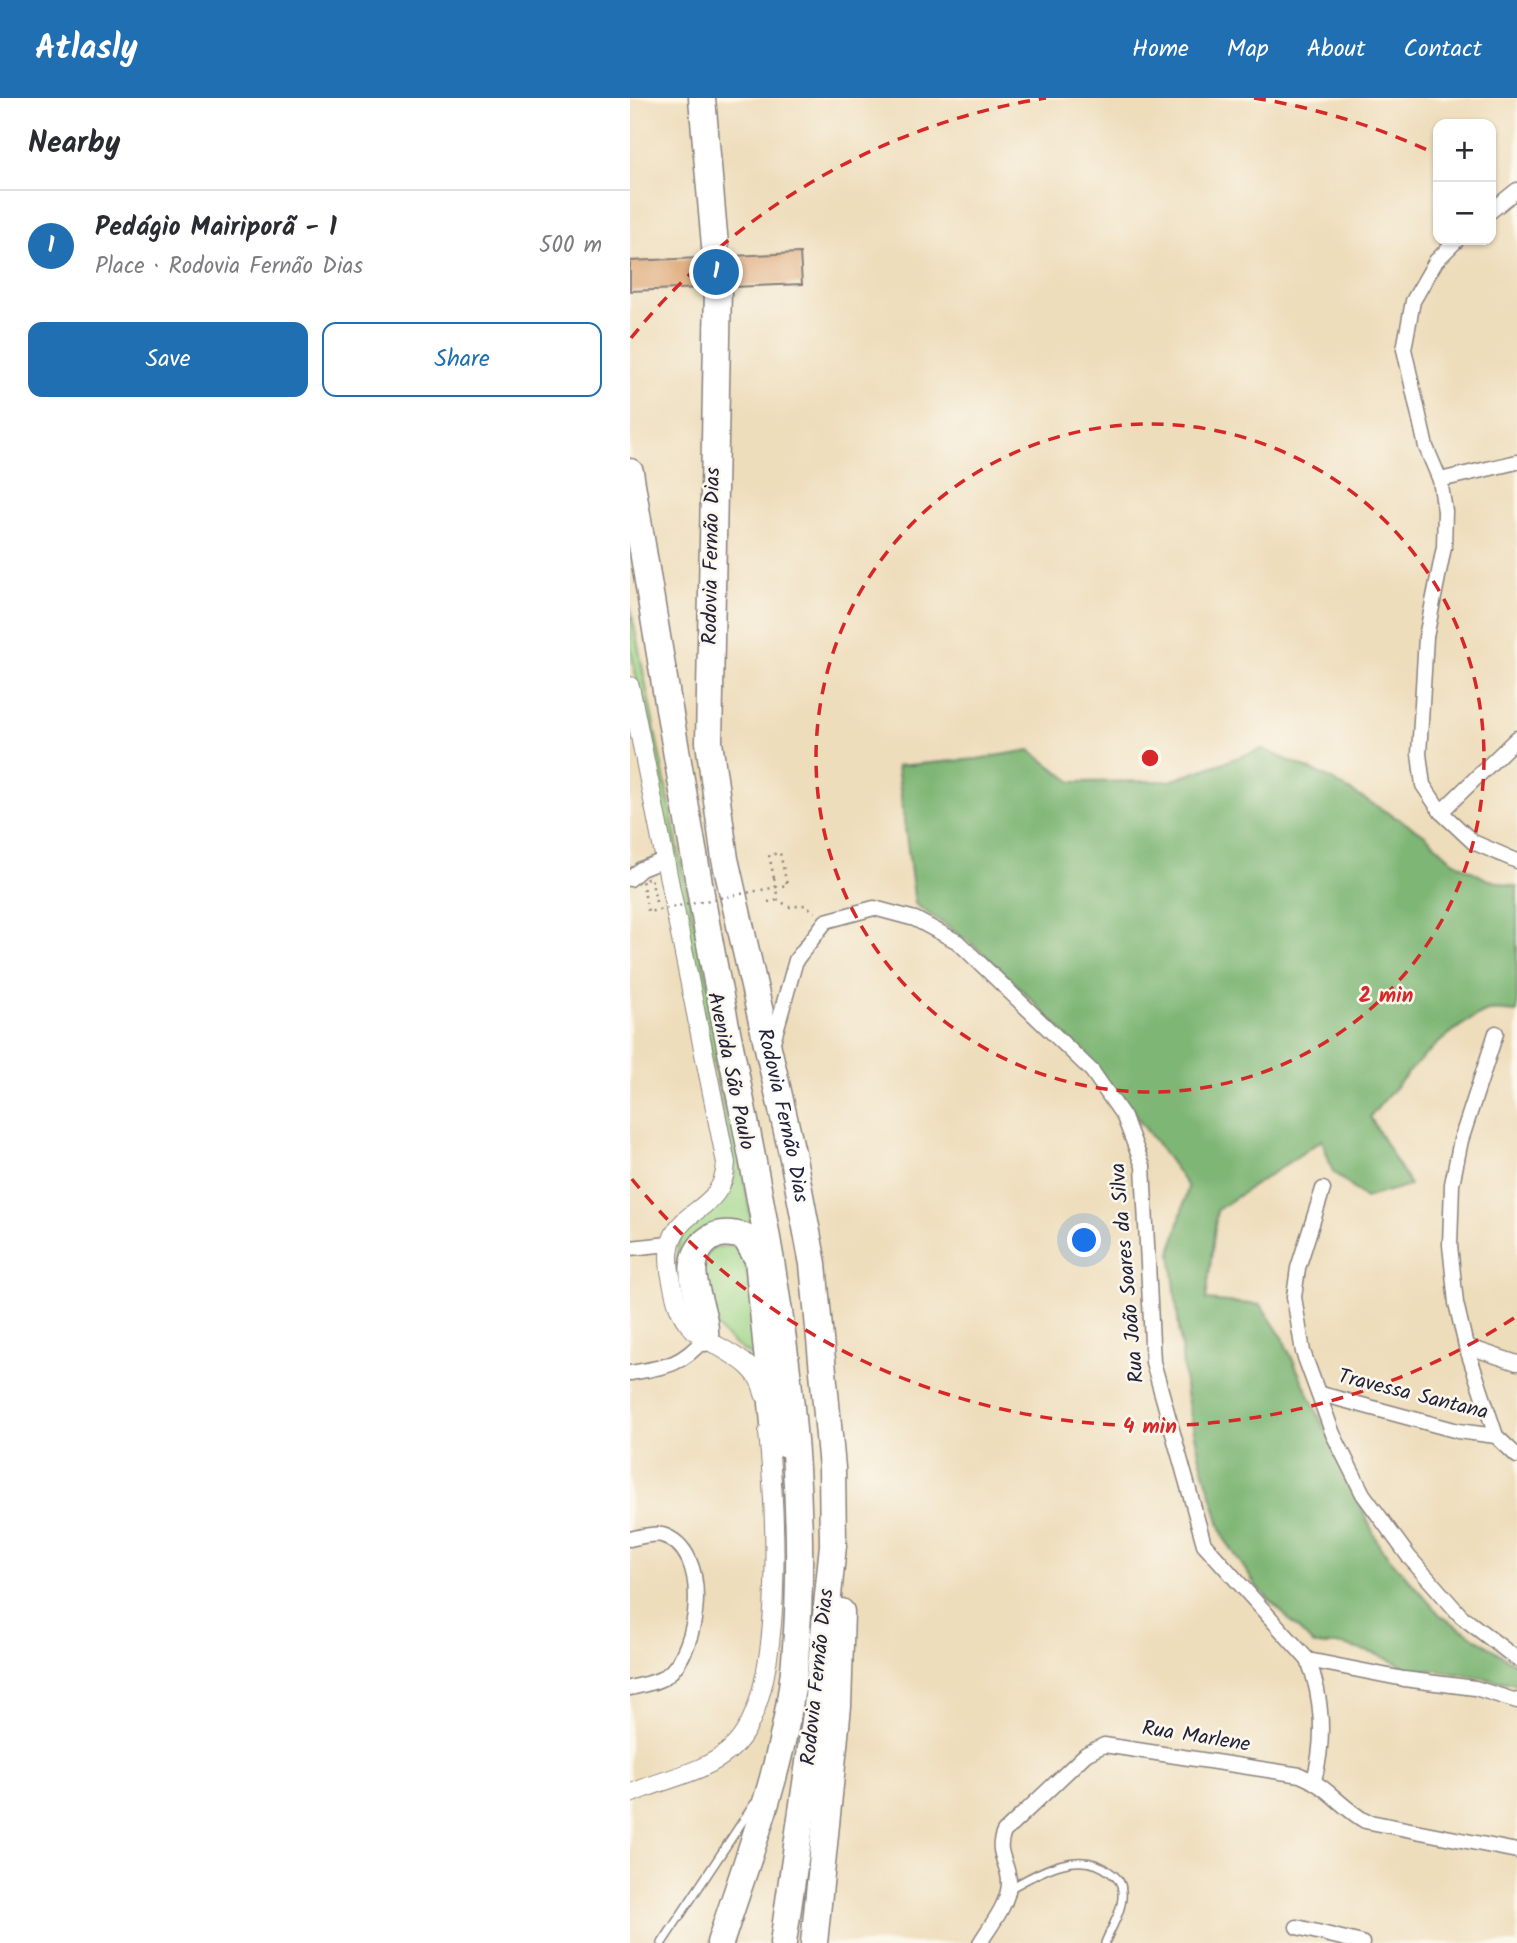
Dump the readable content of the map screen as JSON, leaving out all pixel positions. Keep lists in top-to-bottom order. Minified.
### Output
{"streets":{"highway":["Rodovia Fernão Dias"],"street":["Avenida São Paulo","Rua João Soares da Silva","Travessa Santana","Rua Marlene"]},"crossings":[["Rua João Soares da Silva","Rua Marlene"]],"page":{"header":"Atlasly","nav":["Home","Map","About","Contact"],"heading":"Nearby","map_buttons":["+","−"],"list":[{"mark":"1","name":"Pedágio Mairiporã - 1","note":"Place · Rodovia Fernão Dias","value":"500 m"}],"pins":"1","buttons":["Save","Share"]},"rings":["2 min","4 min"]}
